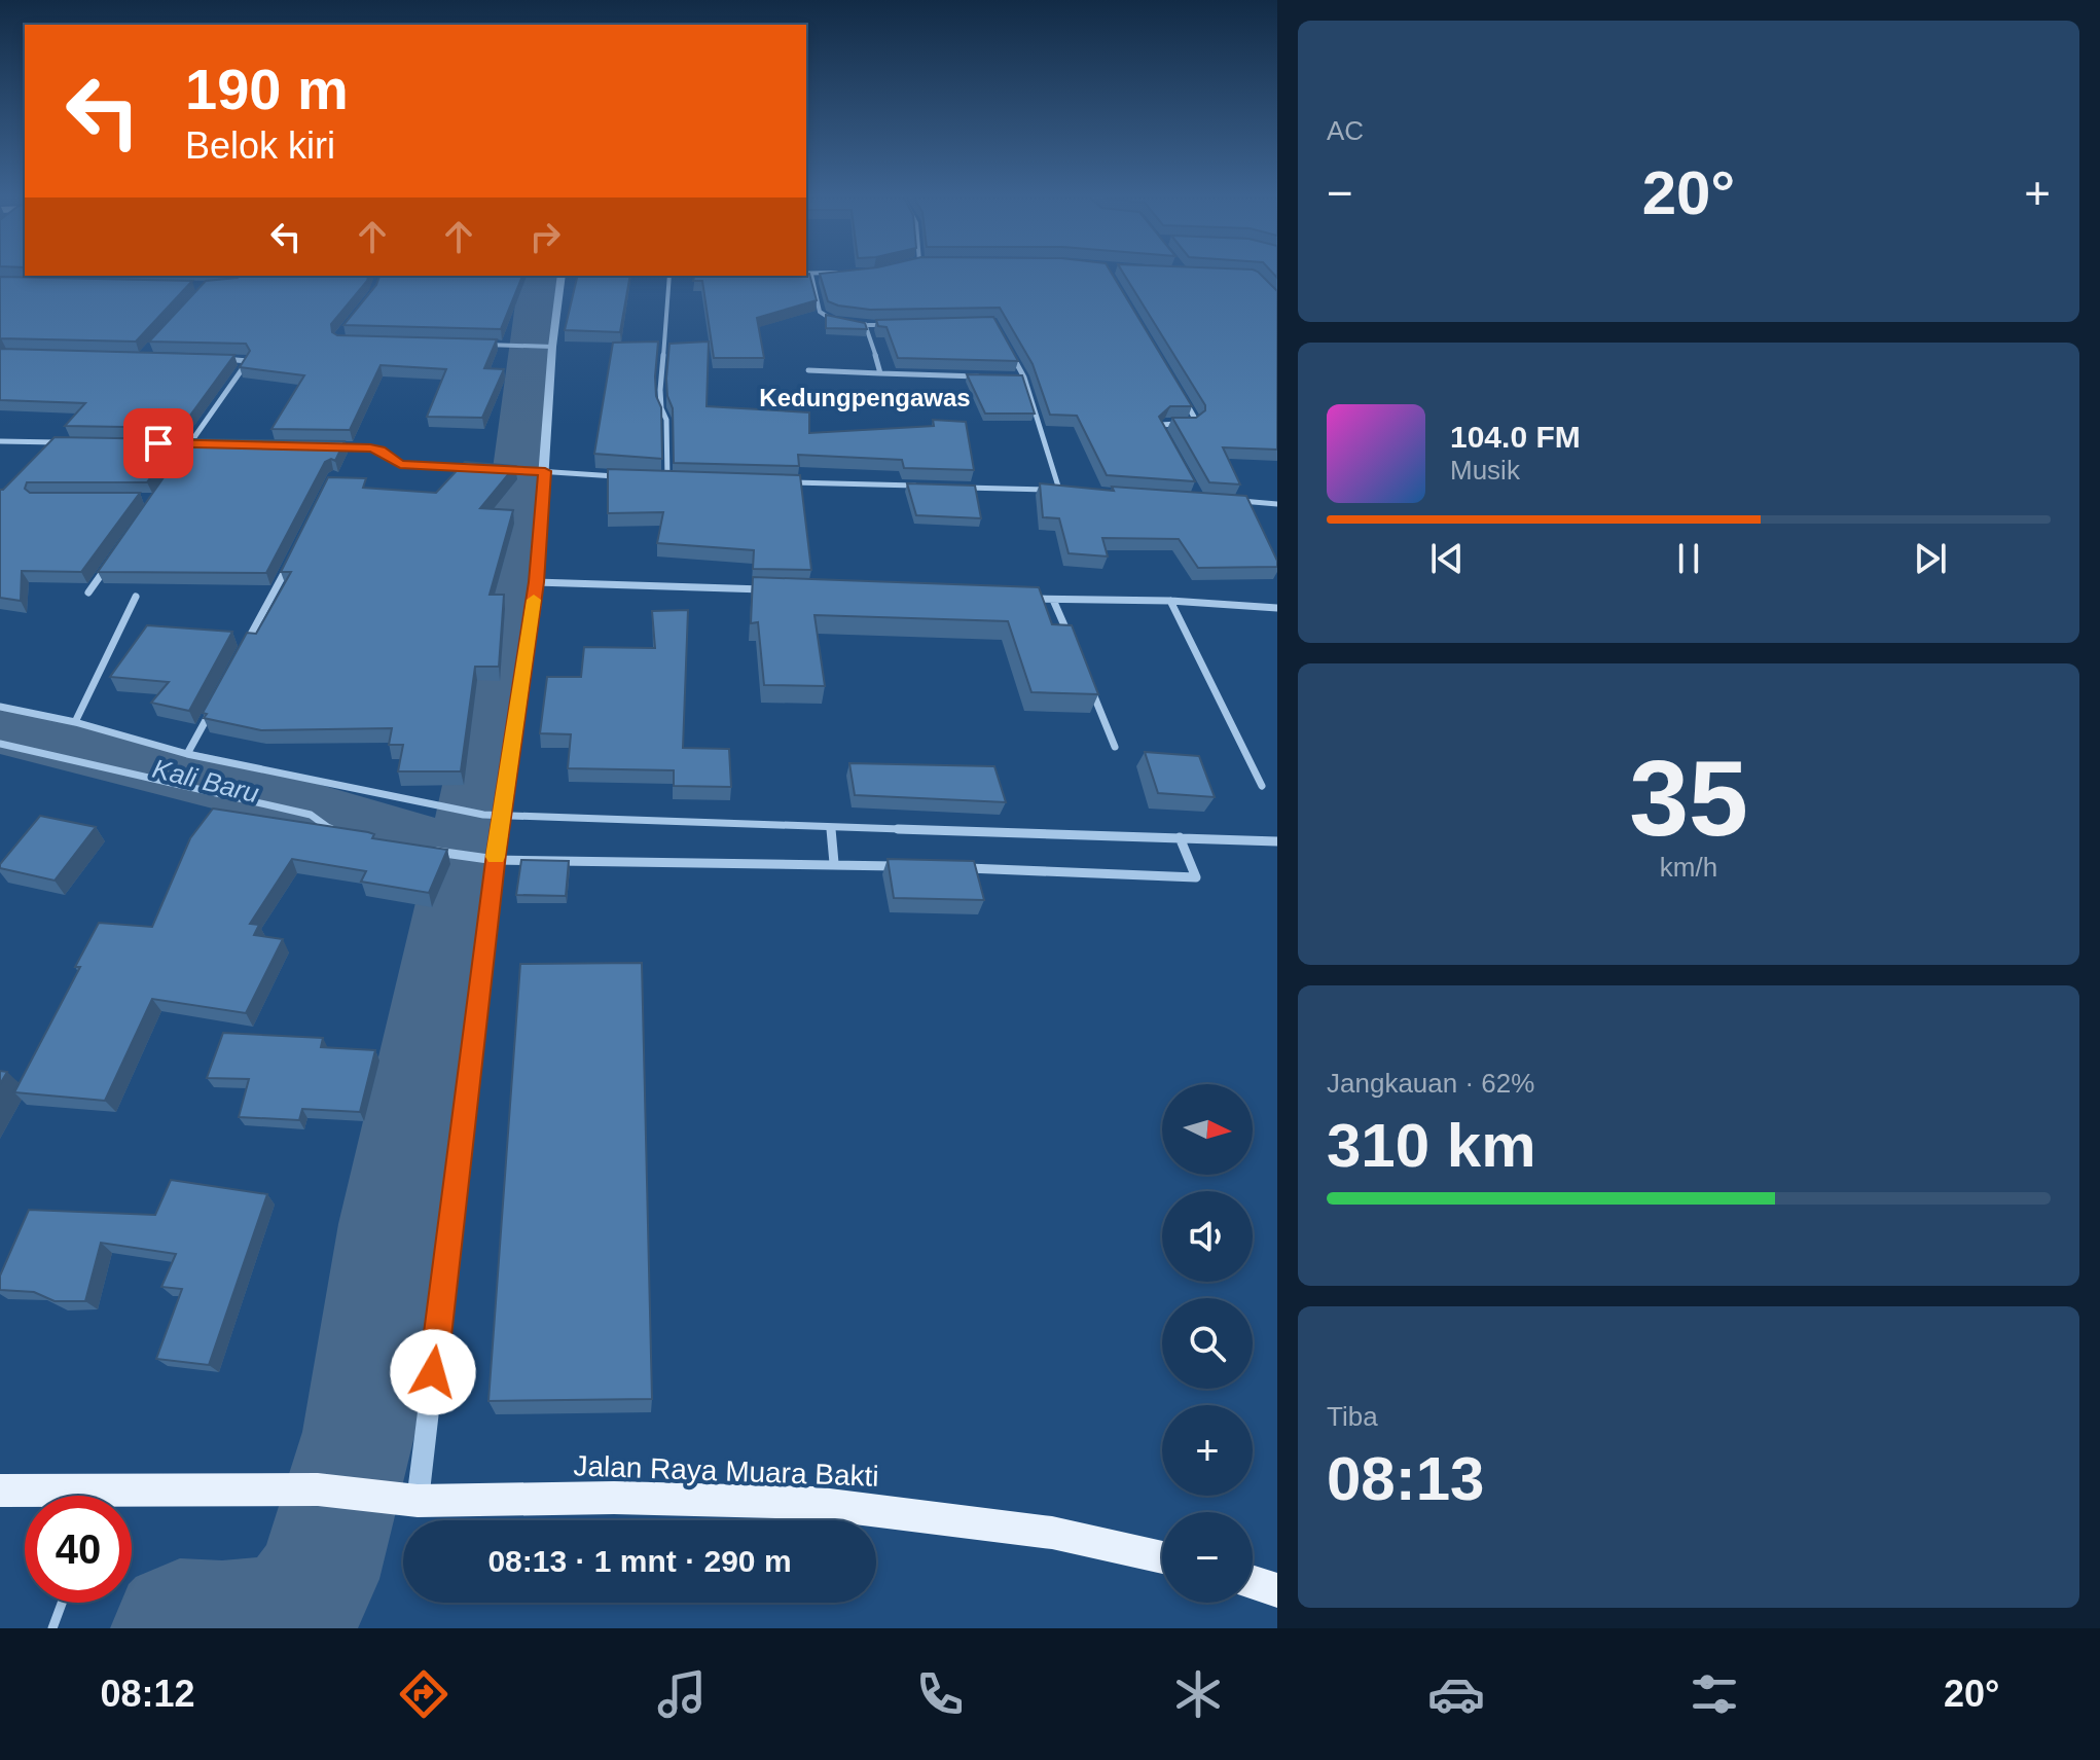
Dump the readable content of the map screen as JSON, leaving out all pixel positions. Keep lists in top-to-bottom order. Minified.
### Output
{"streets":{"main road":["Jalan Raya Muara Bakti"]},"districts":["Kedungpengawas"],"water":["Kali Baru"],"north":"right","page":{"tile":["AC",["35","km/h"],["Jangkauan · 62%","310 km"],["Tiba","08:13"]],"turn":["190 m","Belok kiri"],"heat":["−","20°","+"],"song":["104.0 FM","Musik"],"map_buttons":["+","−"],"limit":"40","trip":"08:13 · 1 mnt · 290 m","tabs":["08:12","20°"]}}
